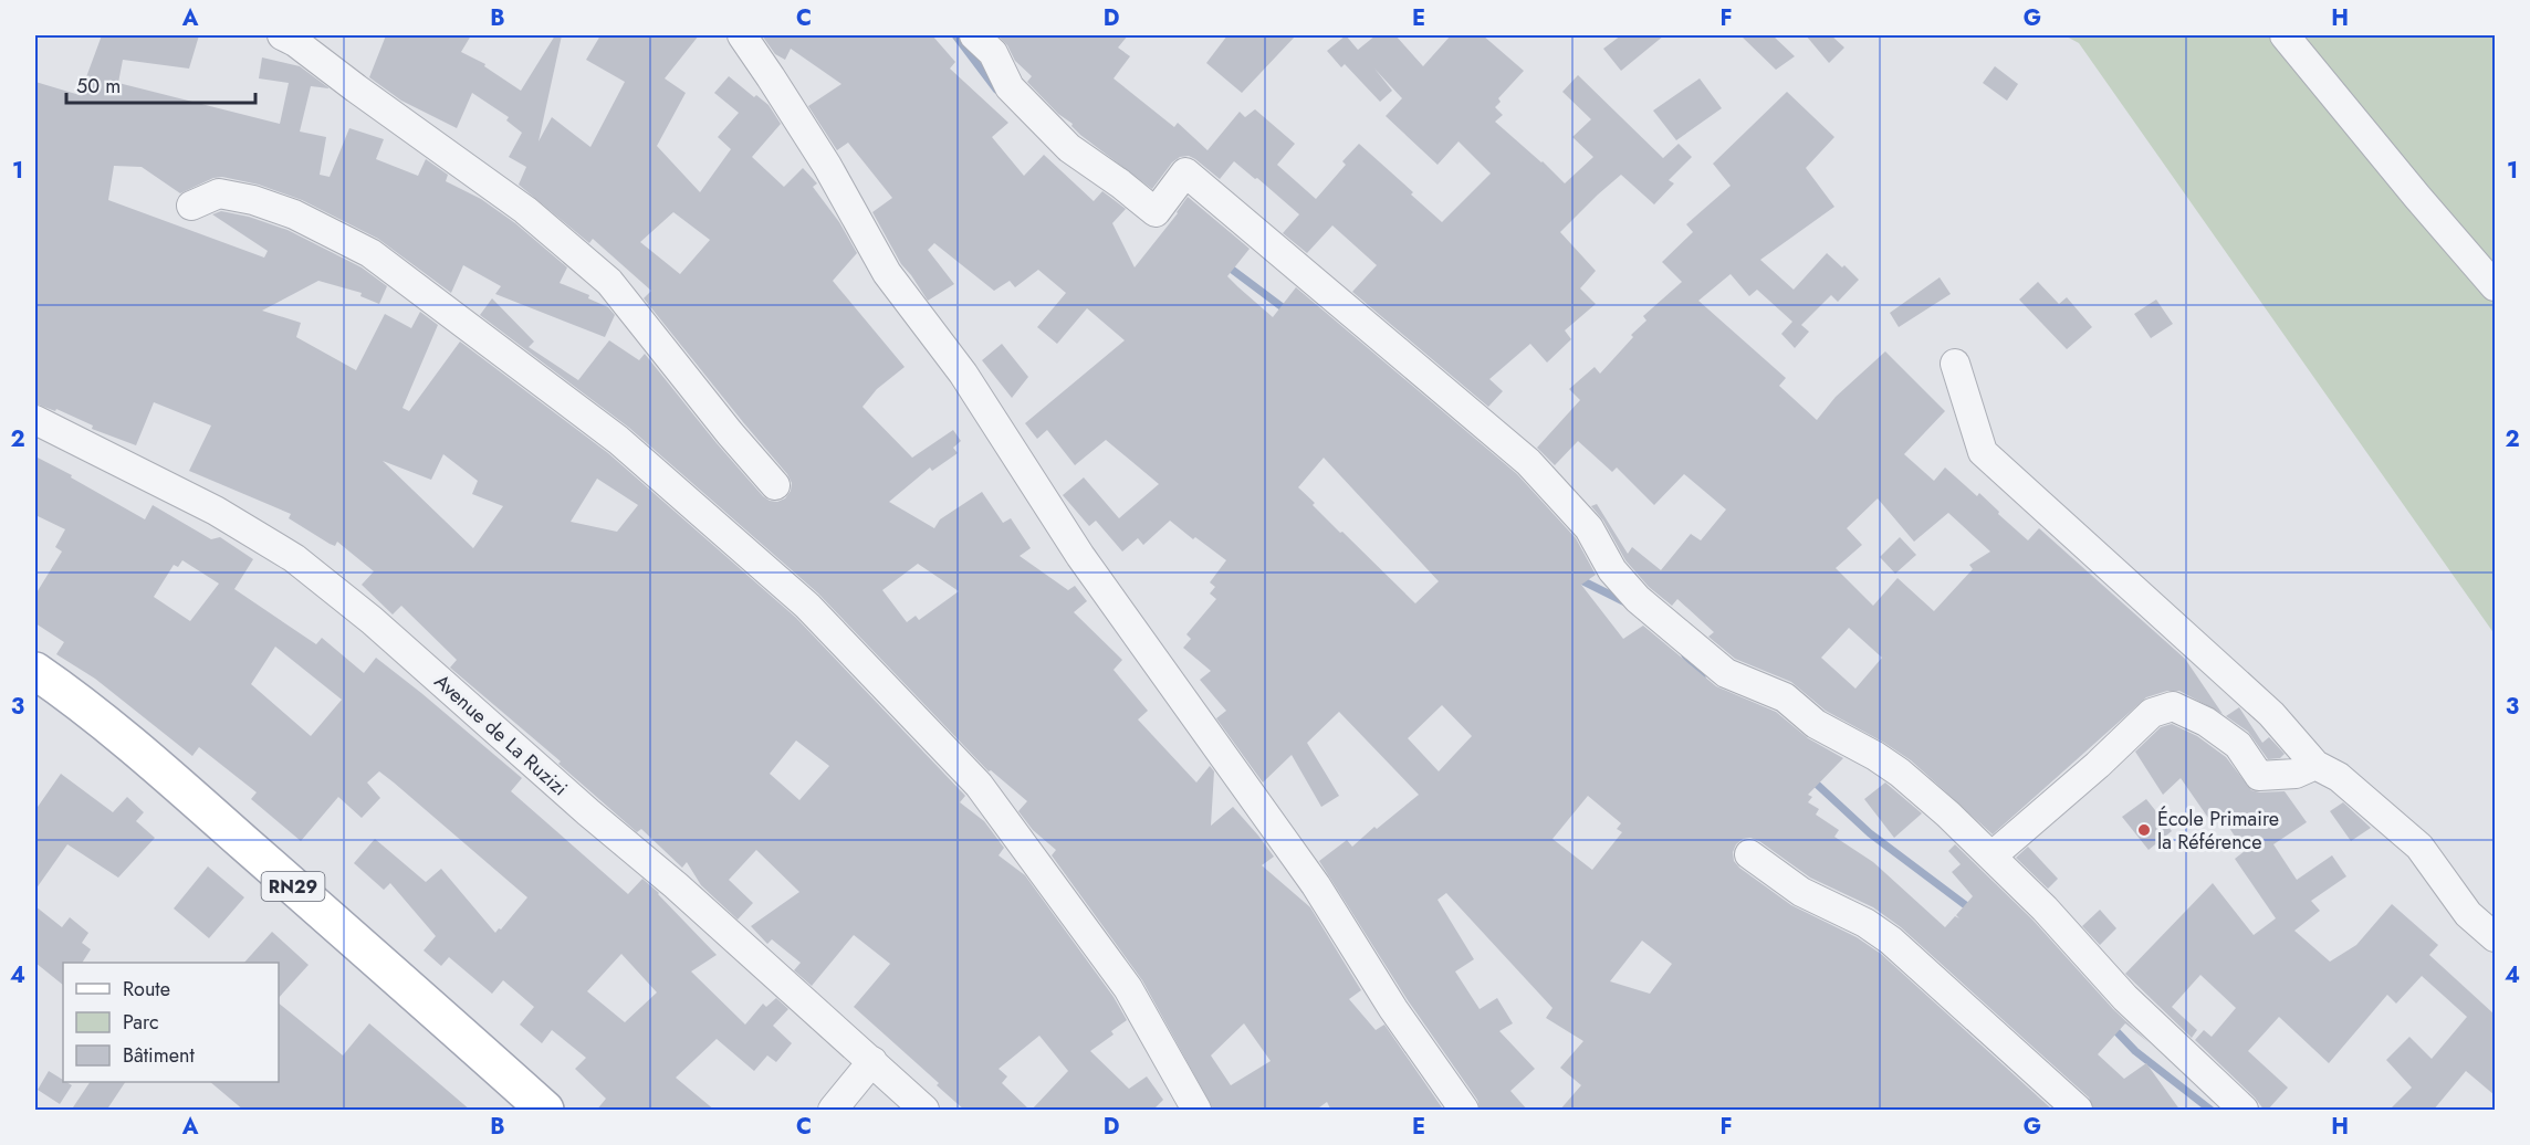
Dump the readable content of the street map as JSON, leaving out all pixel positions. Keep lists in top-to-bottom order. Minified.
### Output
{"streets":{"main road":["RN29"],"street":["Avenue de La Ruzizi"]},"places":["École Primaire la Référence"],"legend":["Route","Parc","Bâtiment"],"scale_bar":"50 m","grid":{"columns":["A","B","C","D","E","F","G","H"],"rows":["1","2","3","4"]}}
